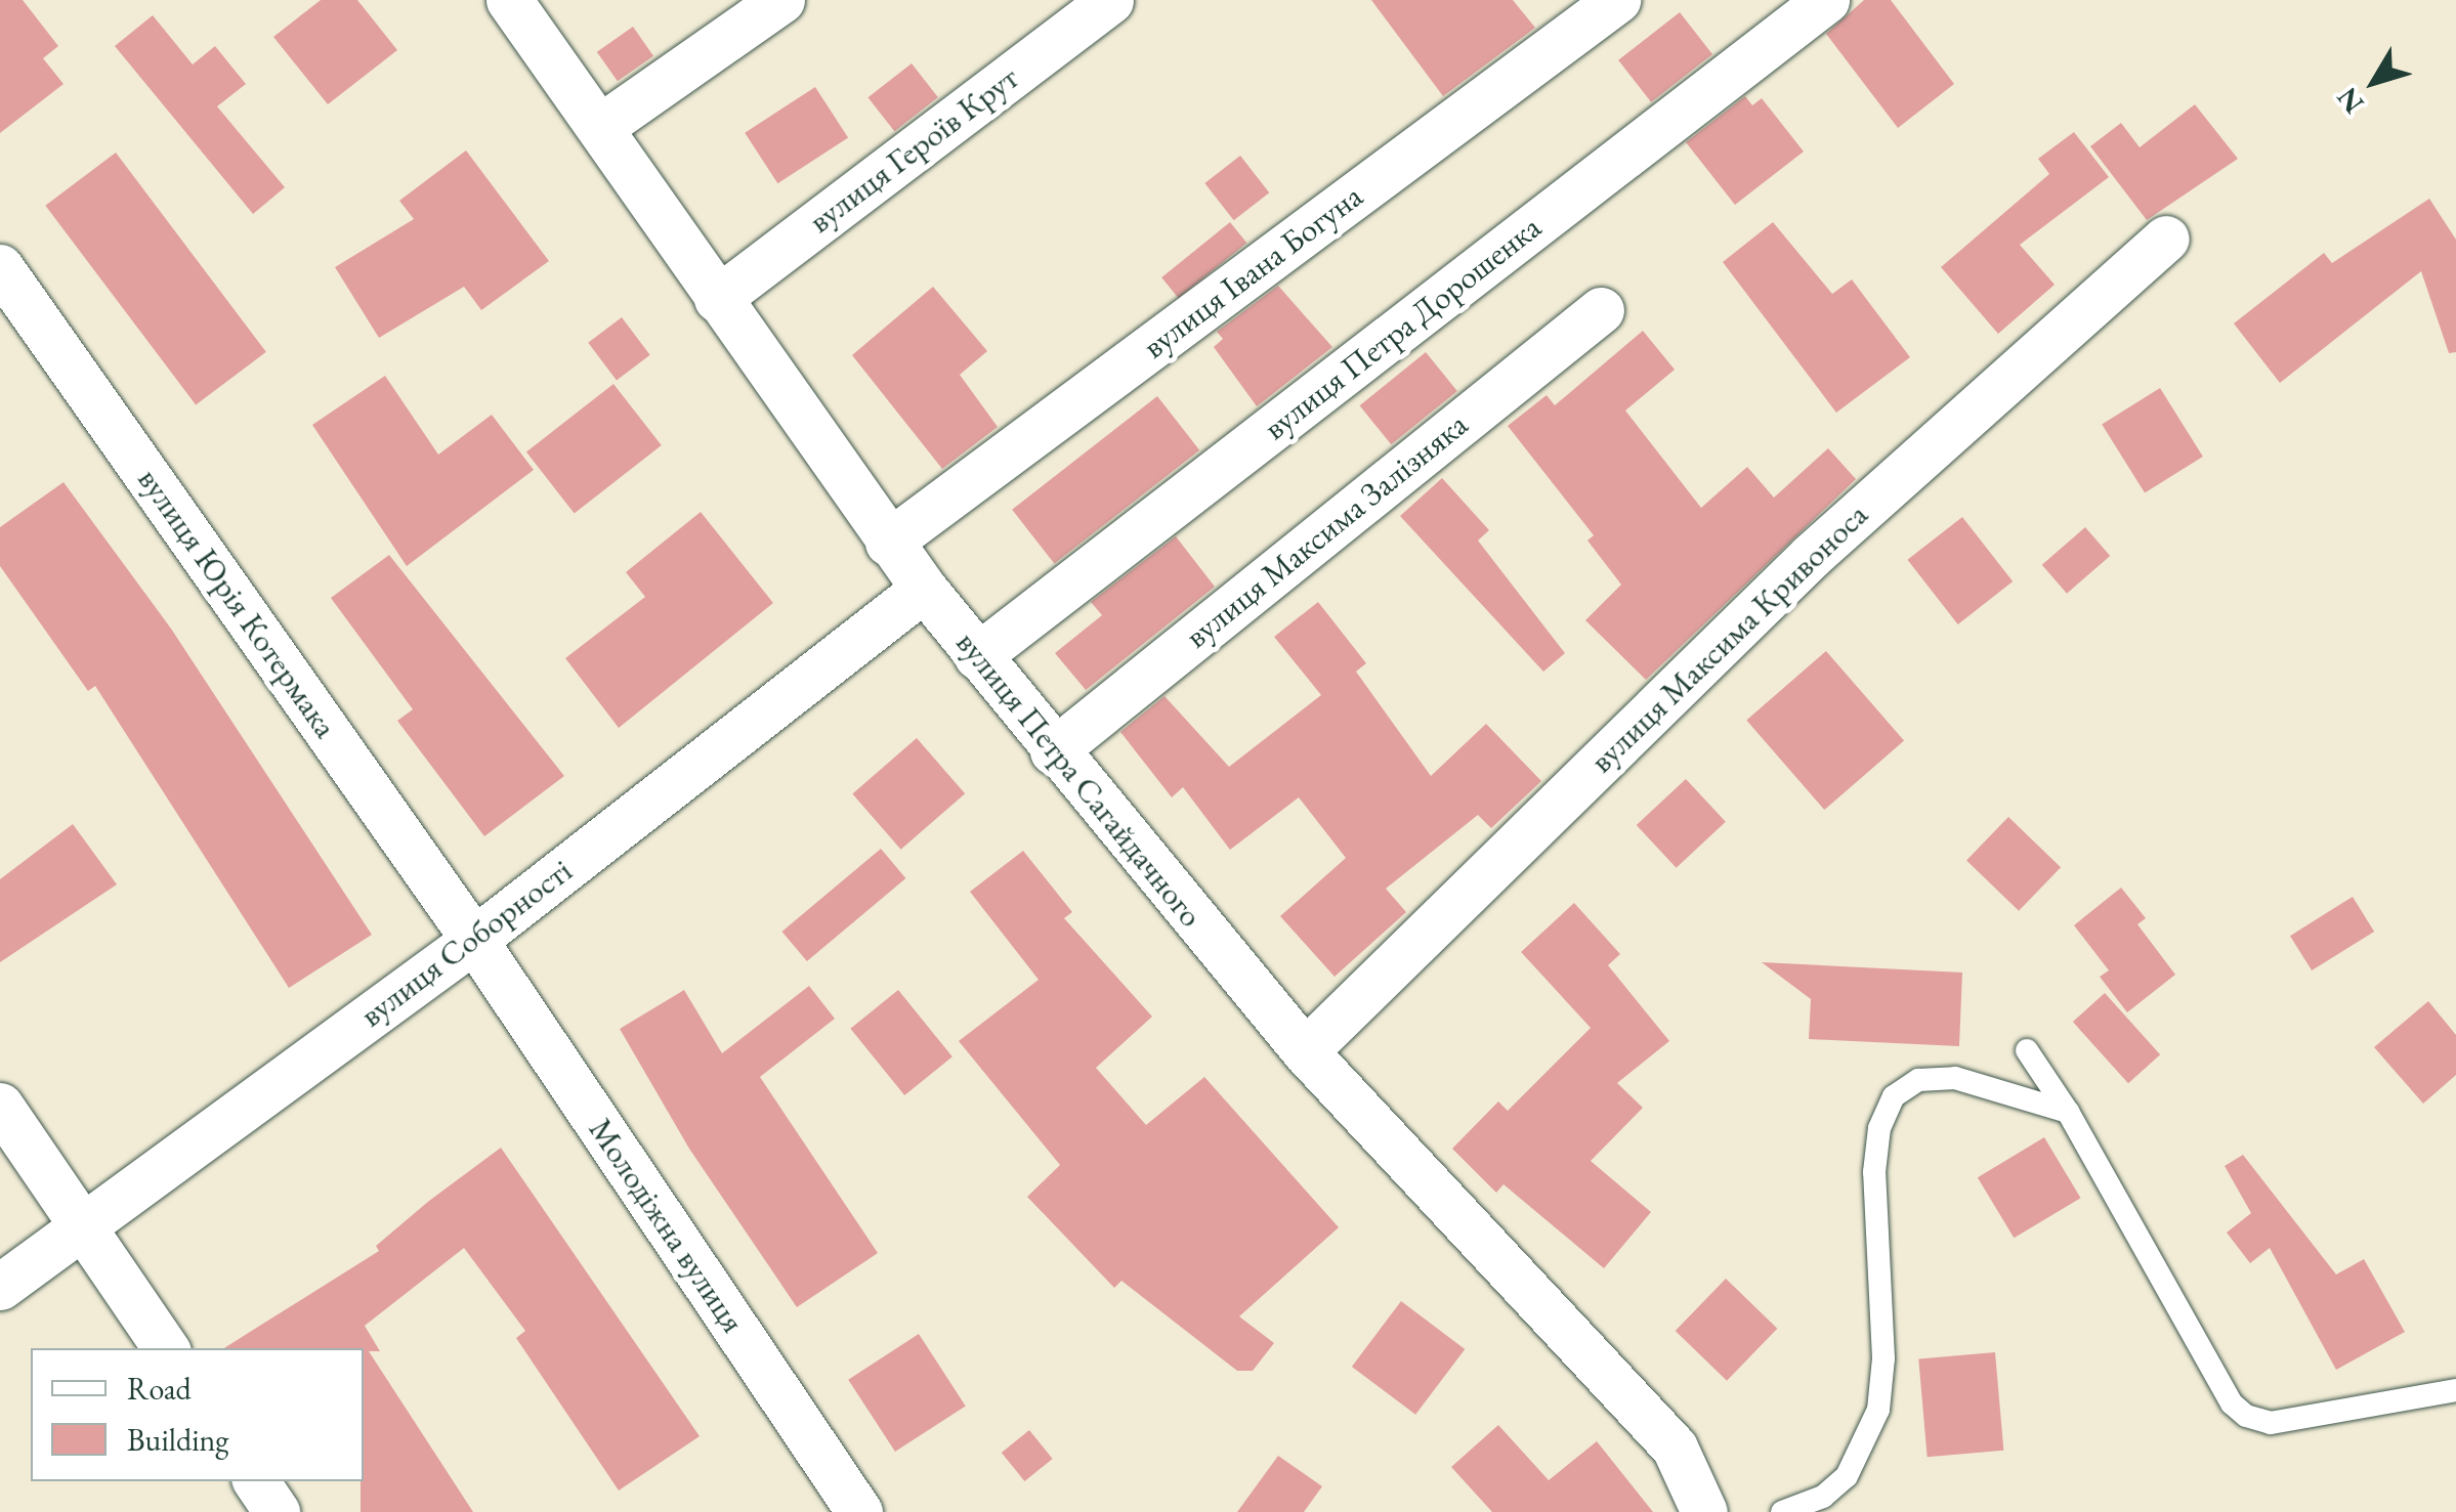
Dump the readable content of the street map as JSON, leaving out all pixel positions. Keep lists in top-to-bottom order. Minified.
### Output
{"streets":{"street":["вулиця Героїв Крут","вулиця Івана Богуна","вулиця Петра Дорошенка","вулиця Максима Залізняка","вулиця Юрія Котермака","вулиця Максима Кривоноса","вулиця Петра Сагайдачного","вулиця Соборності","Молодіжна вулиця"]},"crossings":[["вулиця Героїв Крут","вулиця Петра Сагайдачного"],["вулиця Івана Богуна","вулиця Петра Сагайдачного"],["вулиця Петра Дорошенка","вулиця Петра Сагайдачного"],["вулиця Максима Залізняка","вулиця Петра Сагайдачного"],["вулиця Юрія Котермака","вулиця Соборності"],["вулиця Юрія Котермака","Молодіжна вулиця"],["вулиця Максима Кривоноса","вулиця Петра Сагайдачного"],["вулиця Петра Сагайдачного","вулиця Соборності"],["вулиця Соборності","Молодіжна вулиця"]],"legend":["Road","Building"],"north":"bottom left"}
